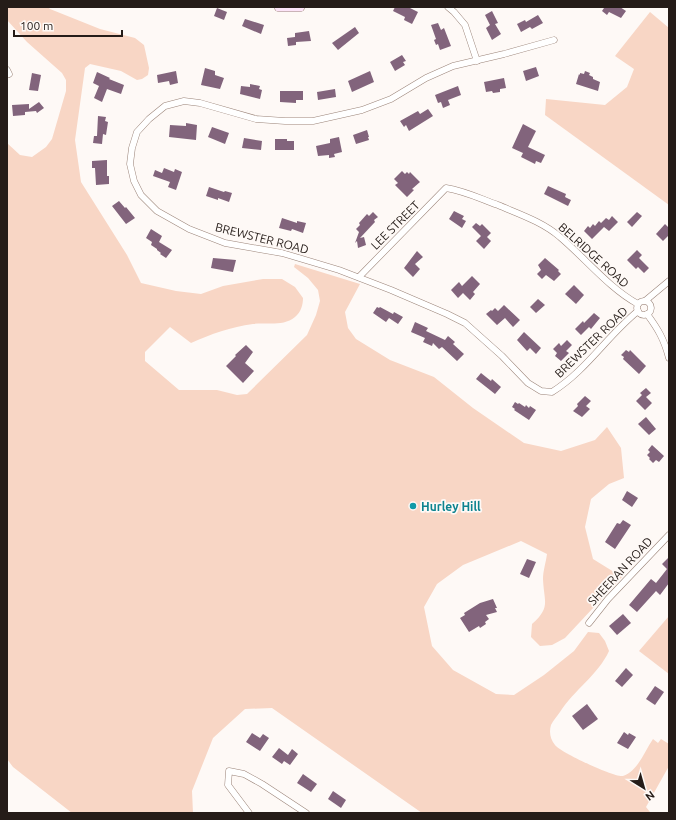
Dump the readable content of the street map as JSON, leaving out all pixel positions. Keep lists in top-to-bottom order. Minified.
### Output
{"streets":{"street":["LEE STREET","BREWSTER ROAD","BELRIDGE ROAD","SHEERAN ROAD"]},"crossings":[["LEE STREET","BREWSTER ROAD"],["LEE STREET","BELRIDGE ROAD"],["BREWSTER ROAD","BELRIDGE ROAD"]],"places":["Hurley Hill"],"scale_bar":"100 m","north":"bottom right"}
